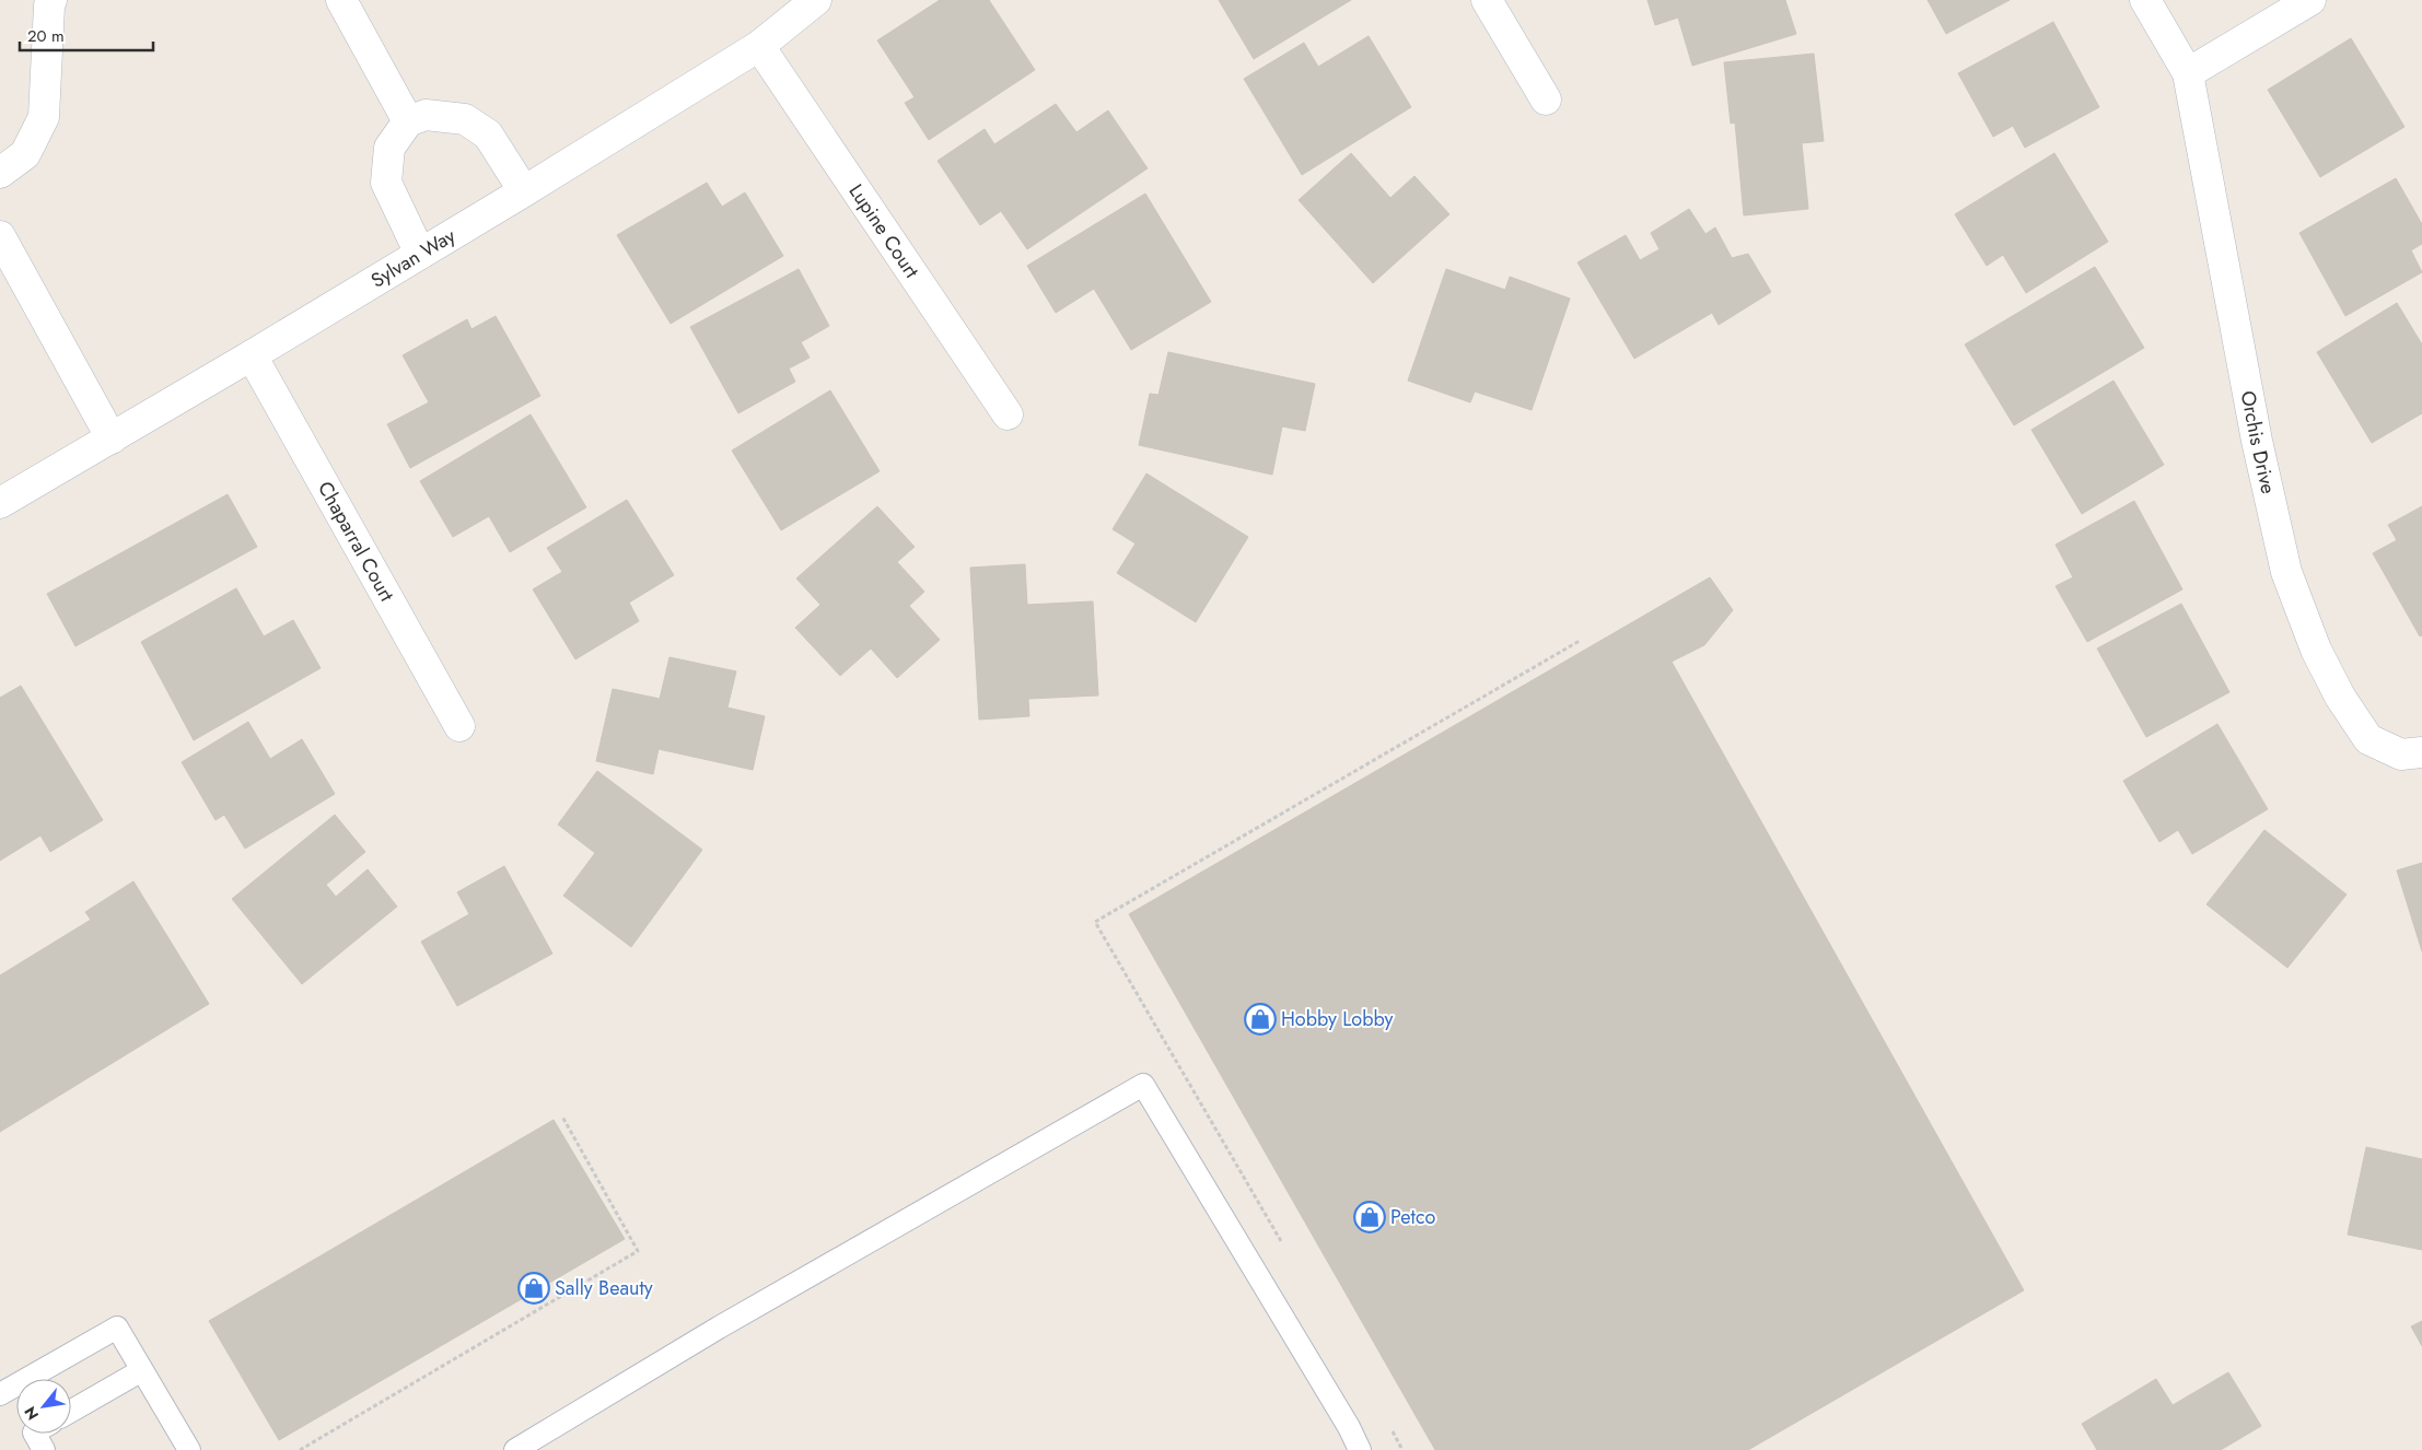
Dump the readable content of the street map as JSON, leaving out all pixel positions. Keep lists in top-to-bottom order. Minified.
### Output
{"streets":{"street":["Lupine Court","Sylvan Way","Orchis Drive","Chaparral Court"]},"crossings":[["Lupine Court","Sylvan Way"],["Sylvan Way","Chaparral Court"]],"places":{"shop":["Hobby Lobby","Petco","Sally Beauty"]},"scale_bar":"20 m","north":"bottom left"}
